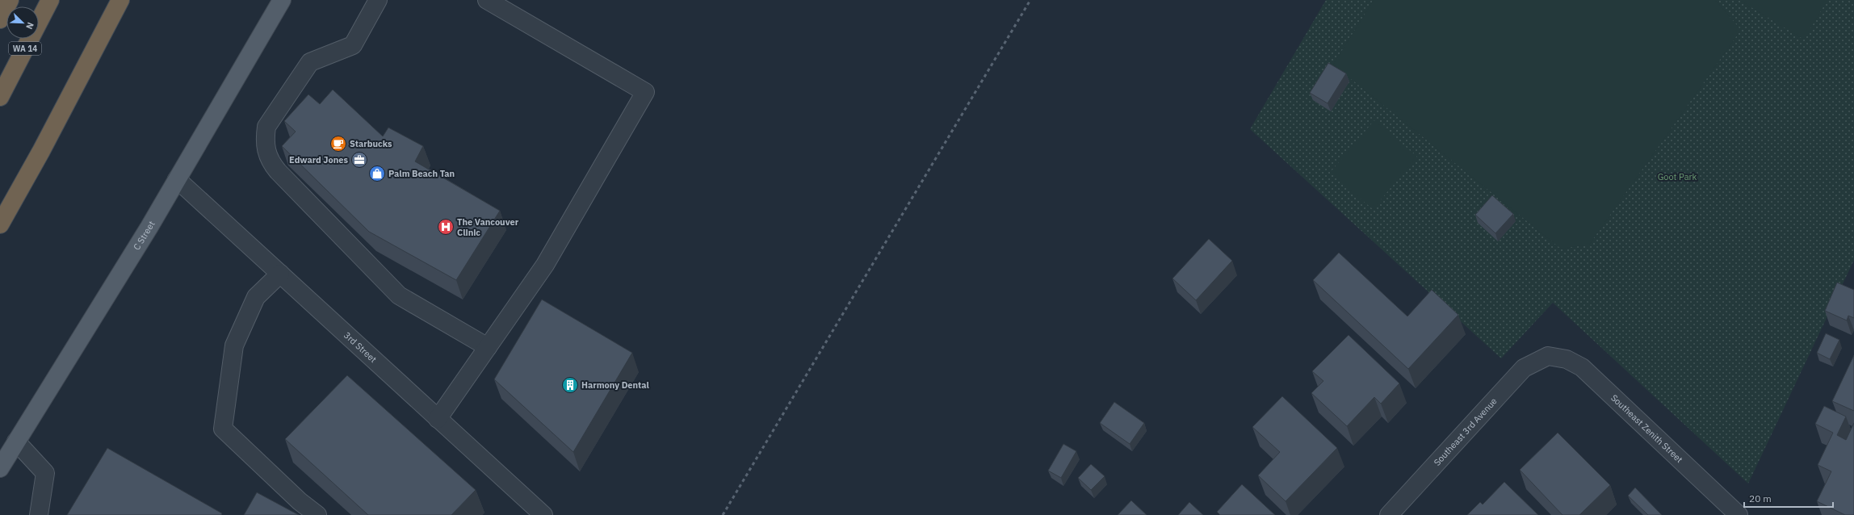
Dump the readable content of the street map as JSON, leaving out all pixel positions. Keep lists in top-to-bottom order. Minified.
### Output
{"streets":{"highway":["WA 14"],"main road":["C Street"],"street":["3rd Street","Southeast Zenith Street","Southeast 3rd Avenue"]},"crossings":[["C Street","3rd Street"],["Southeast Zenith Street","Southeast 3rd Avenue"]],"parks":["Goot Park"],"places":{"cafe":["Starbucks"],"office":["Edward Jones"],"shop":["Palm Beach Tan"],"hospital":["The Vancouver Clinic"],"building":["Harmony Dental"]},"scale_bar":"20 m","north":"bottom right"}
